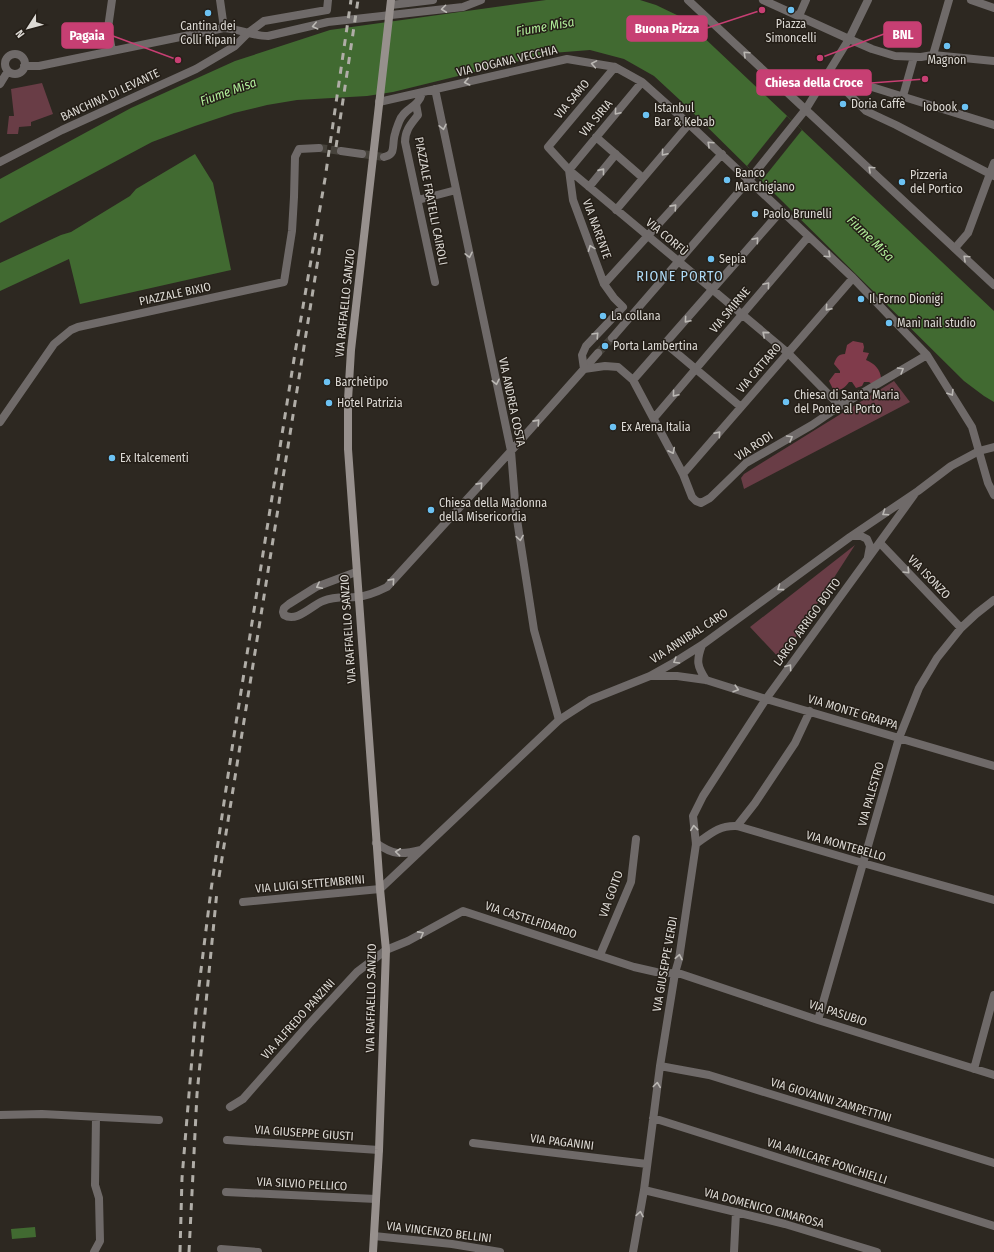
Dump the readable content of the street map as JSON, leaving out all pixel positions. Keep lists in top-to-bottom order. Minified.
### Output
{"streets":{"main road":["VIA RAFFAELLO SANZIO"],"street":["VIA DOGANA VECCHIA","BANCHINA DI LEVANTE","VIA SAMO","VIA SIRIA","PIAZZALE FRATELLI CAIROLI","VIA NARENTE","VIA CORFÙ","PIAZZALE BIXIO","VIA SMIRNE","VIA CATTARO","VIA ANDREA COSTA","VIA RODI","VIA ISONZO","LARGO ARRIGO BOITO","VIA ANNIBAL CARO","VIA MONTE GRAPPA","VIA PALESTRO","VIA MONTEBELLO","VIA LUIGI SETTEMBRINI","VIA GOITO","VIA CASTELFIDARDO","VIA GIUSEPPE VERDI","VIA PASUBIO","VIA ALFREDO PANZINI","VIA GIOVANNI ZAMPETTINI","VIA GIUSEPPE GIUSTI","VIA PAGANINI","VIA AMILCARE PONCHIELLI","VIA SILVIO PELLICO","VIA DOMENICO CIMAROSA","VIA VINCENZO BELLINI"]},"crossings":[["VIA DOGANA VECCHIA","VIA SAMO"],["VIA DOGANA VECCHIA","VIA SIRIA"],["VIA DOGANA VECCHIA","VIA RAFFAELLO SANZIO"],["VIA DOGANA VECCHIA","VIA SMIRNE"],["VIA DOGANA VECCHIA","VIA CATTARO"],["VIA DOGANA VECCHIA","VIA ANDREA COSTA"],["VIA DOGANA VECCHIA","VIA RODI"],["VIA DOGANA VECCHIA","VIA ANNIBAL CARO"],["VIA SAMO","VIA SIRIA"],["VIA SAMO","VIA NARENTE"],["VIA SAMO","VIA CORFÙ"],["VIA SIRIA","VIA NARENTE"],["VIA SIRIA","VIA CORFÙ"],["VIA NARENTE","VIA CORFÙ"],["VIA CORFÙ","VIA SMIRNE"],["VIA CORFÙ","VIA CATTARO"],["VIA CORFÙ","VIA RODI"],["VIA RAFFAELLO SANZIO","VIA ANNIBAL CARO"],["VIA RAFFAELLO SANZIO","VIA LUIGI SETTEMBRINI"],["VIA RAFFAELLO SANZIO","VIA CASTELFIDARDO"],["VIA RAFFAELLO SANZIO","VIA ALFREDO PANZINI"],["VIA RAFFAELLO SANZIO","VIA GIUSEPPE GIUSTI"],["VIA RAFFAELLO SANZIO","VIA SILVIO PELLICO"],["VIA RAFFAELLO SANZIO","VIA VINCENZO BELLINI"],["VIA SMIRNE","VIA RODI"],["VIA CATTARO","VIA RODI"],["VIA ANDREA COSTA","VIA ANNIBAL CARO"],["VIA ISONZO","LARGO ARRIGO BOITO"],["VIA ISONZO","VIA PALESTRO"],["LARGO ARRIGO BOITO","VIA ANNIBAL CARO"],["LARGO ARRIGO BOITO","VIA MONTE GRAPPA"],["LARGO ARRIGO BOITO","VIA GIUSEPPE VERDI"],["VIA ANNIBAL CARO","VIA MONTE GRAPPA"],["VIA ANNIBAL CARO","VIA LUIGI SETTEMBRINI"],["VIA MONTE GRAPPA","VIA PALESTRO"],["VIA MONTE GRAPPA","VIA GIUSEPPE VERDI"],["VIA PALESTRO","VIA MONTEBELLO"],["VIA PALESTRO","VIA PASUBIO"],["VIA MONTEBELLO","VIA GIUSEPPE VERDI"],["VIA GOITO","VIA CASTELFIDARDO"],["VIA CASTELFIDARDO","VIA GIUSEPPE VERDI"],["VIA CASTELFIDARDO","VIA PASUBIO"],["VIA CASTELFIDARDO","VIA ALFREDO PANZINI"],["VIA GIUSEPPE VERDI","VIA PASUBIO"],["VIA GIUSEPPE VERDI","VIA GIOVANNI ZAMPETTINI"],["VIA GIUSEPPE VERDI","VIA PAGANINI"],["VIA GIUSEPPE VERDI","VIA AMILCARE PONCHIELLI"],["VIA GIUSEPPE VERDI","VIA DOMENICO CIMAROSA"]],"one_way":["VIA NARENTE","VIA ANDREA COSTA","VIA ISONZO","LARGO ARRIGO BOITO","VIA ANNIBAL CARO","VIA CASTELFIDARDO","VIA GIUSEPPE VERDI"],"districts":["RIONE PORTO"],"water":["Fiume Misa"],"places":["Buona Pizza","Piazza Simoncelli","Cantina dei Colli Ripani","Magnon","BNL","Pagaia","Chiesa della Croce","Doria Caffè","Iobook","Istanbul Bar & Kebab","Banco Marchigiano","Pizzeria del Portico","Paolo Brunelli","Sepia","Il Forno Dionigi","La collana","Manì nail studio","Porta Lambertina","Barchètipo","Chiesa di Santa Maria del Ponte al Porto","Hotel Patrizia","Ex Arena Italia","Ex Italcementi","Chiesa della Madonna della Misericordia"],"north":"bottom left"}
